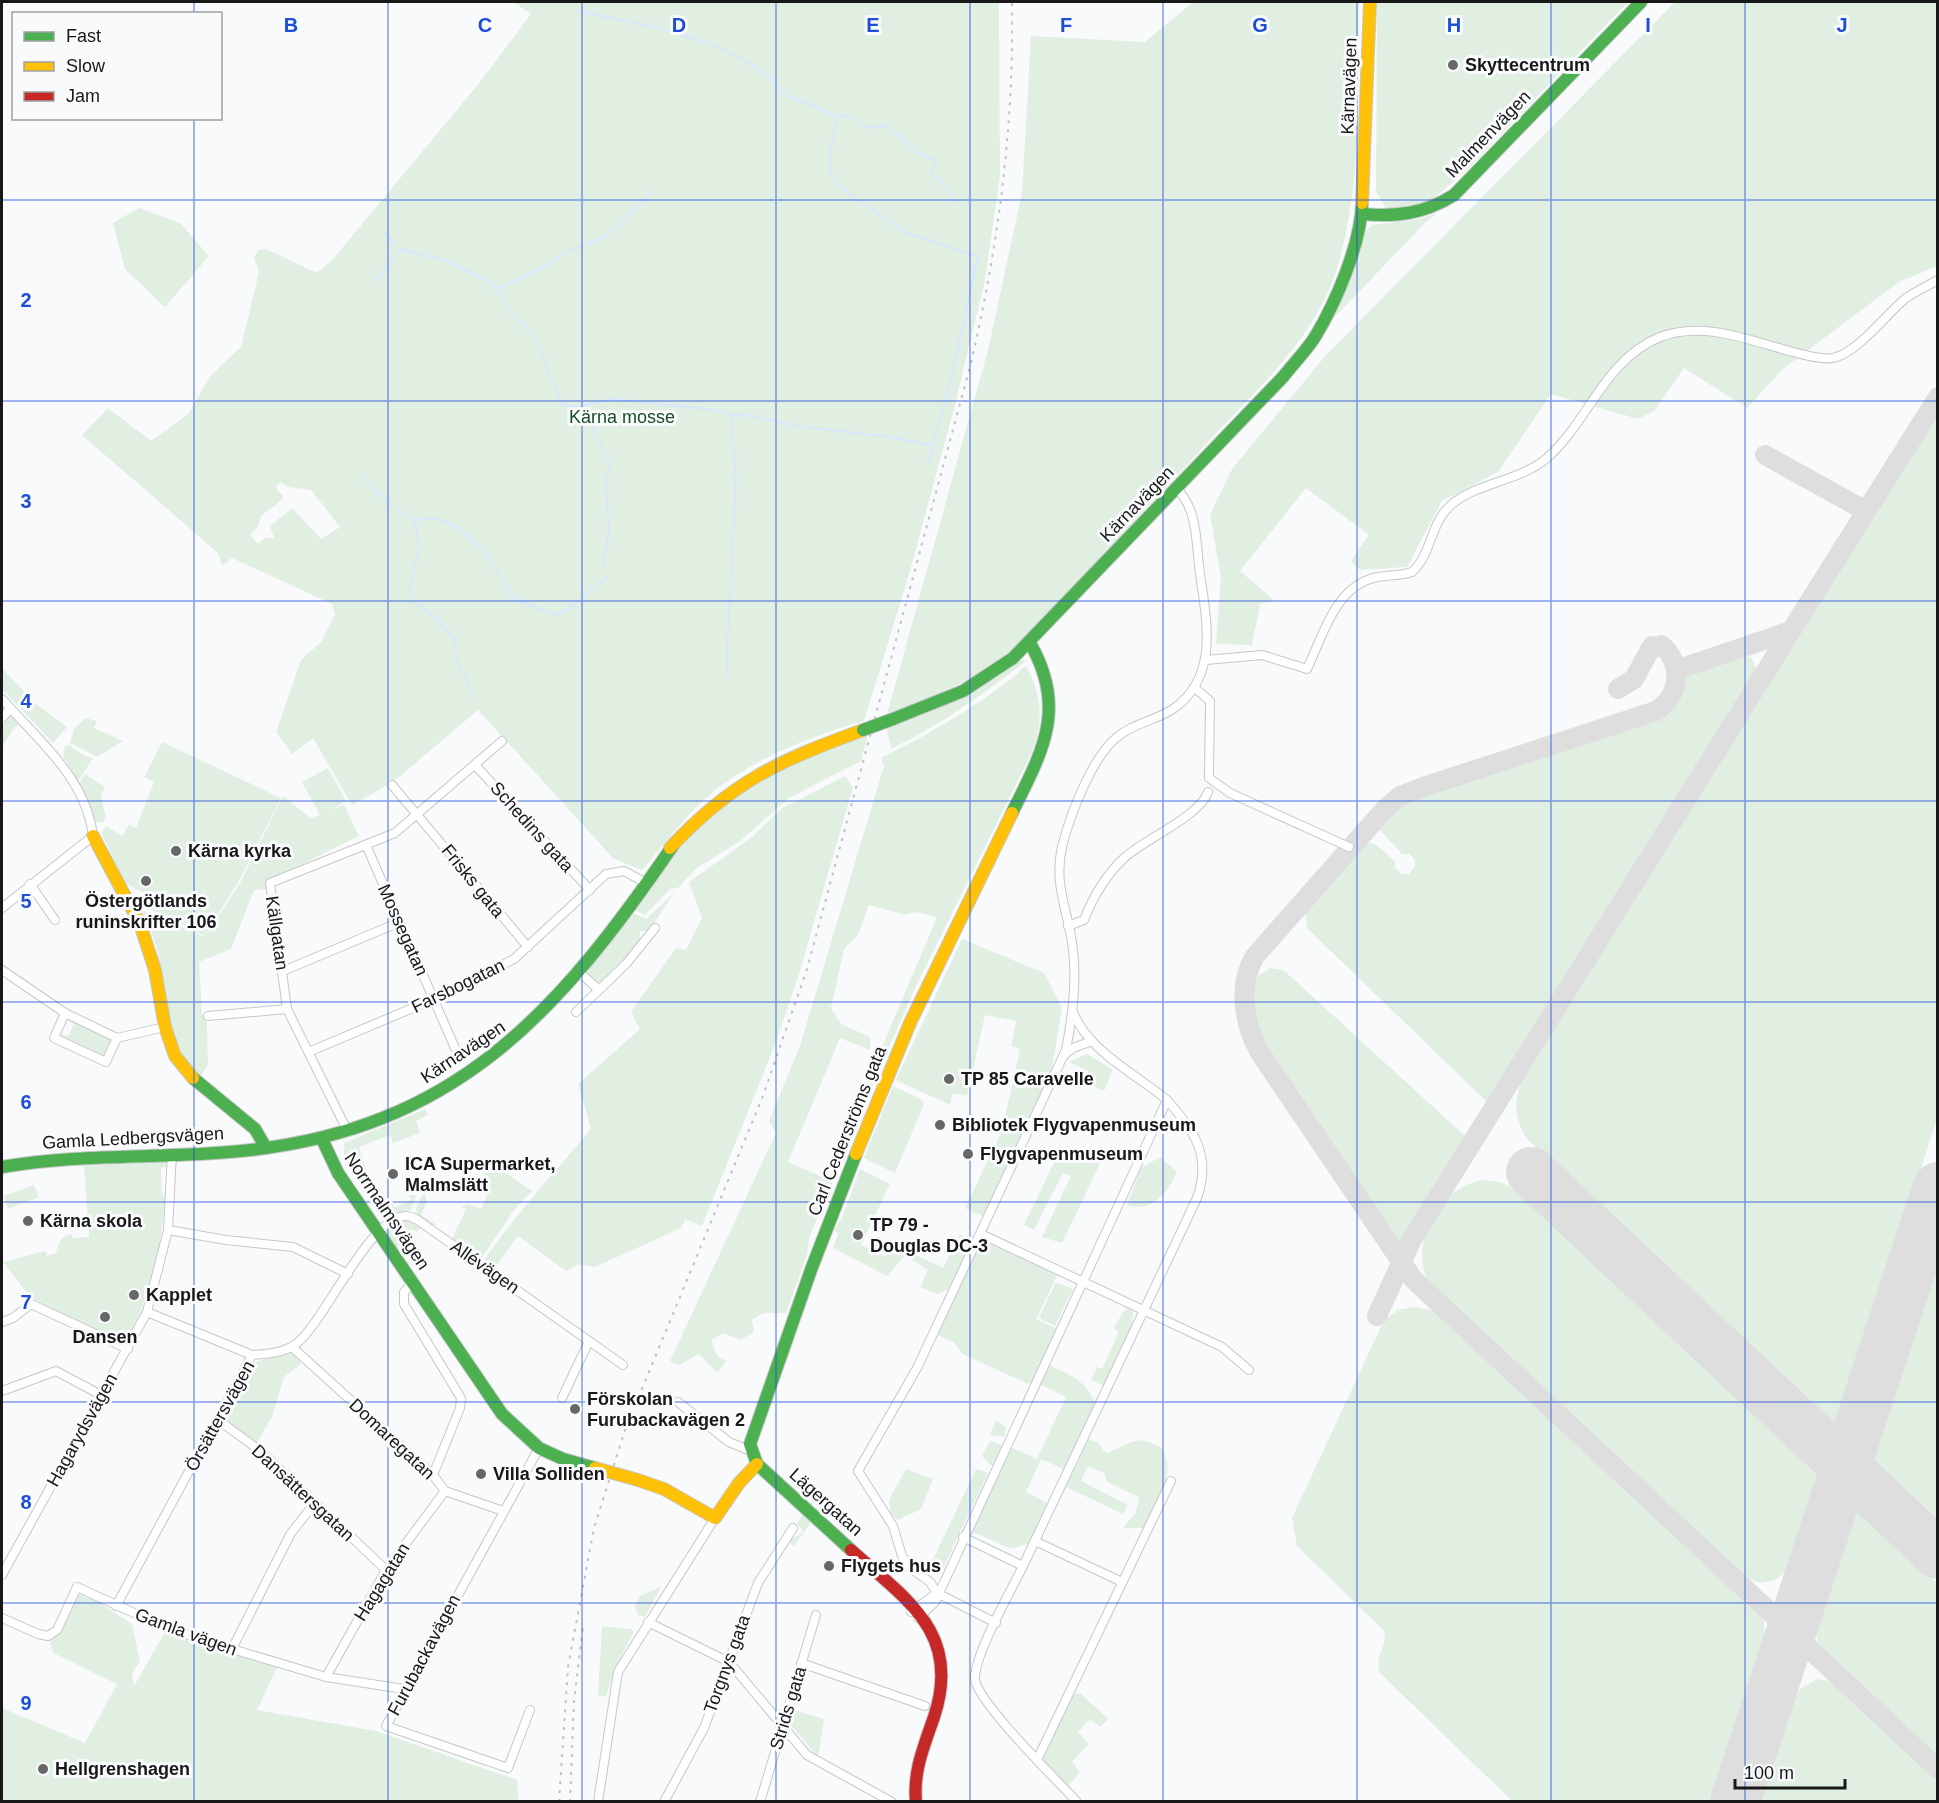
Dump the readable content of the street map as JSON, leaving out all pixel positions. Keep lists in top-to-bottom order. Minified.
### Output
{"streets":{"street":["Kärnavägen","Malmenvägen","Schedins gata","Frisks gata","Mossegatan","Källgatan","Farsbogatan","Carl Cederströms gata","Gamla Ledbergsvägen","Norrmalmsvägen","Allévägen","Örsättersvägen","Hagarydsvägen","Domaregatan","Dansättersgatan","Lägergatan","Hagagatan","Gamla vägen","Furubackavägen","Torgnys gata","Strids gata"]},"crossings":[["Kärnavägen","Malmenvägen"],["Kärnavägen","Källgatan"],["Kärnavägen","Farsbogatan"],["Kärnavägen","Carl Cederströms gata"],["Kärnavägen","Norrmalmsvägen"],["Schedins gata","Källgatan"],["Schedins gata","Farsbogatan"],["Frisks gata","Källgatan"],["Frisks gata","Farsbogatan"],["Mossegatan","Källgatan"],["Mossegatan","Farsbogatan"],["Källgatan","Farsbogatan"],["Gamla Ledbergsvägen","Hagarydsvägen"],["Norrmalmsvägen","Allévägen"],["Norrmalmsvägen","Furubackavägen"],["Örsättersvägen","Domaregatan"],["Örsättersvägen","Dansättersgatan"],["Örsättersvägen","Gamla vägen"],["Domaregatan","Hagagatan"],["Domaregatan","Furubackavägen"],["Dansättersgatan","Hagagatan"],["Hagagatan","Gamla vägen"],["Gamla vägen","Furubackavägen"]],"parks":["Kärna mosse"],"places":["Skyttecentrum","Kärna kyrka","Östergötlands runinskrifter 106","TP 85 Caravelle","Bibliotek Flygvapenmuseum","Flygvapenmuseum","ICA Supermarket, Malmslätt","Kärna skola","TP 79 - Douglas DC-3","Kapplet","Dansen","Förskolan Furubackavägen 2","Villa Solliden","Flygets hus","Hellgrenshagen"],"legend":["Fast","Slow","Jam"],"scale_bar":"100 m","grid":{"columns":["B","C","D","E","F","G","H","I","J"],"rows":["2","3","4","5","6","7","8","9"]}}
